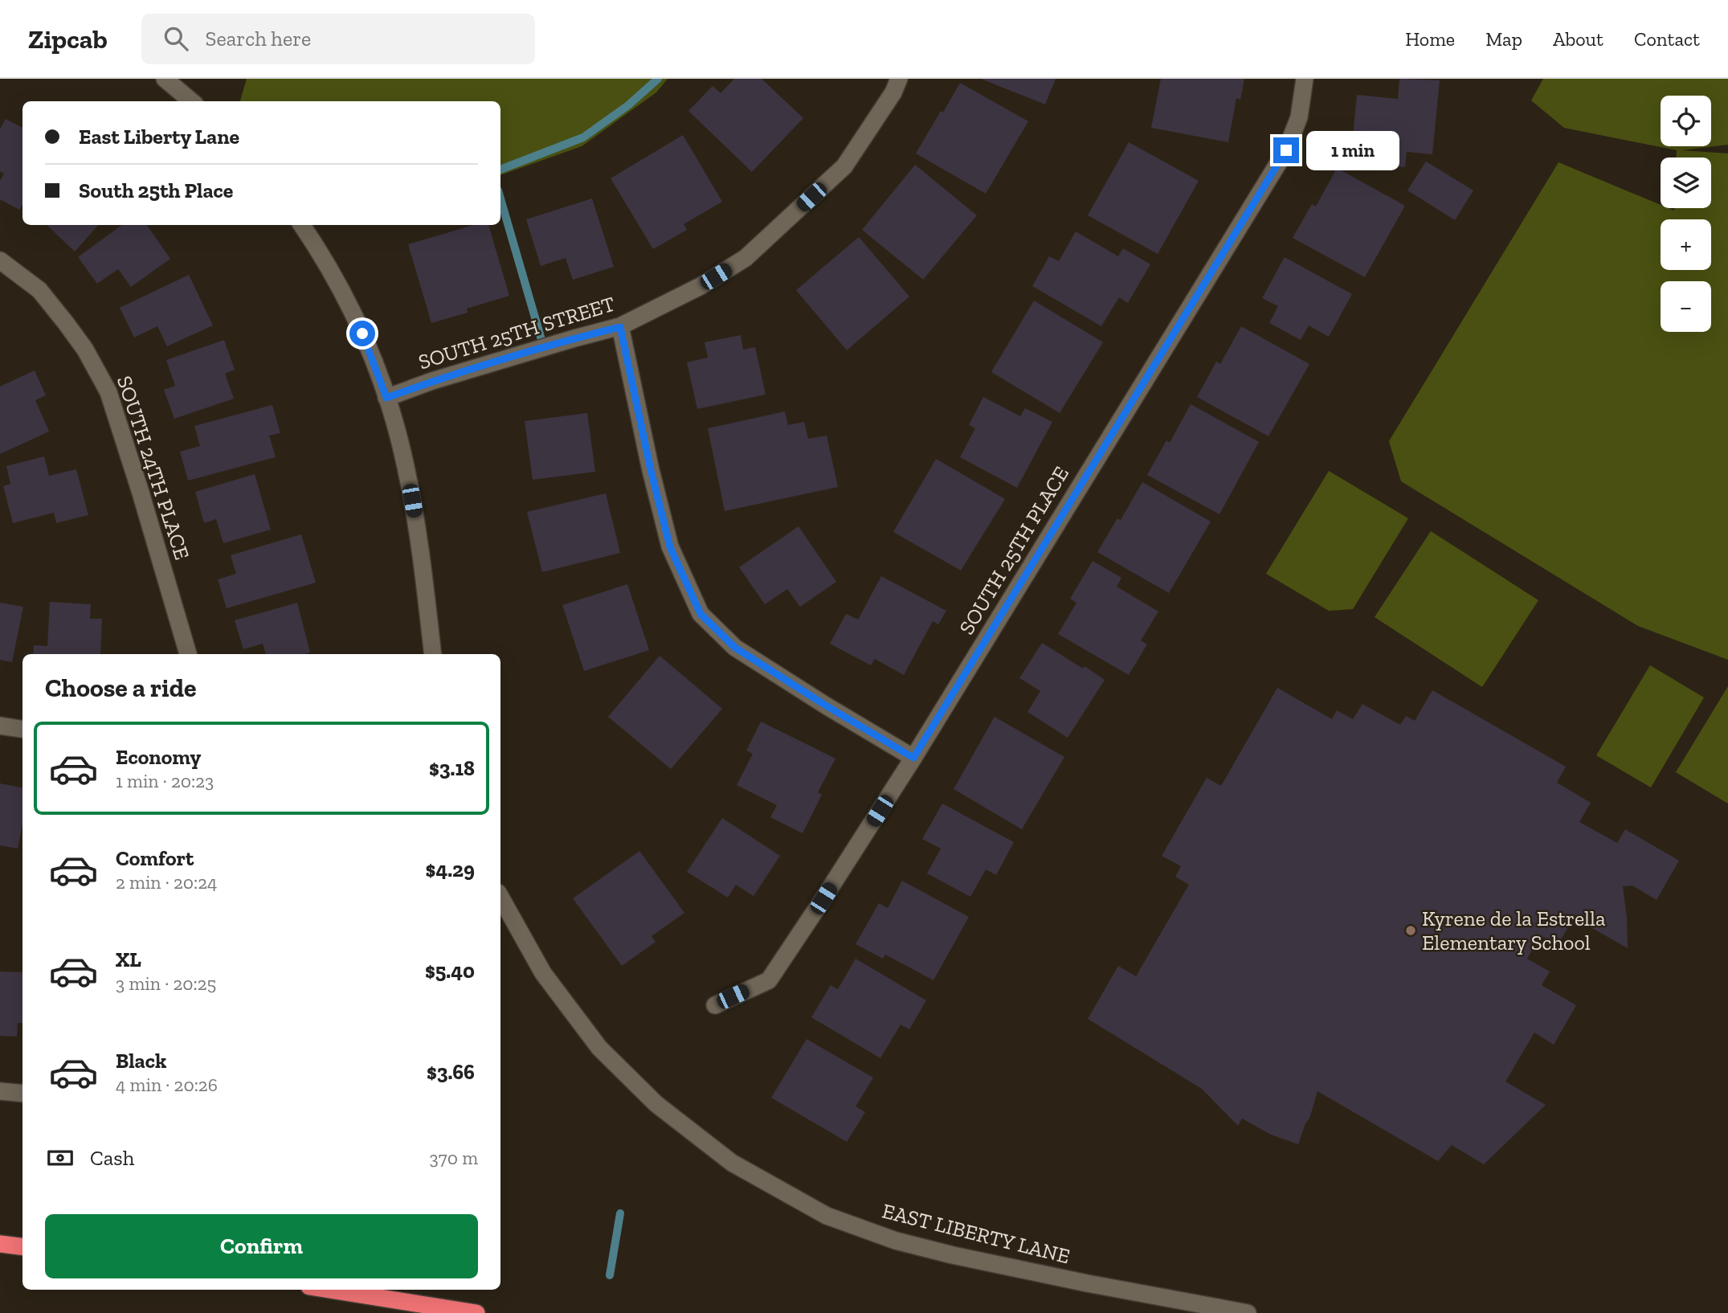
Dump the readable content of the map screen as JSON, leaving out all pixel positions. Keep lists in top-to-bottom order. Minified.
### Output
{"streets":{"street":["SOUTH 25TH STREET","SOUTH 24TH PLACE","SOUTH 25TH PLACE","EAST LIBERTY LANE"]},"places":["Kyrene de la Estrella Elementary School"],"page":{"header":"Zipcab","search":"Search here","nav":["Home","Map","About","Contact"],"map_buttons":["+","−"],"banner":["East Liberty Lane","South 25th Place"],"bubble":"1 min","heading":"Choose a ride","list":[{"name":"Economy","note":"1 min · 20:23","value":"$3.18"},{"name":"Comfort","note":"2 min · 20:24","value":"$4.29"},{"name":"XL","note":"3 min · 20:25","value":"$5.40"},{"name":"Black","note":"4 min · 20:26","value":"$3.66"}],"pay":["Cash","370 m"],"buttons":"Confirm"}}
